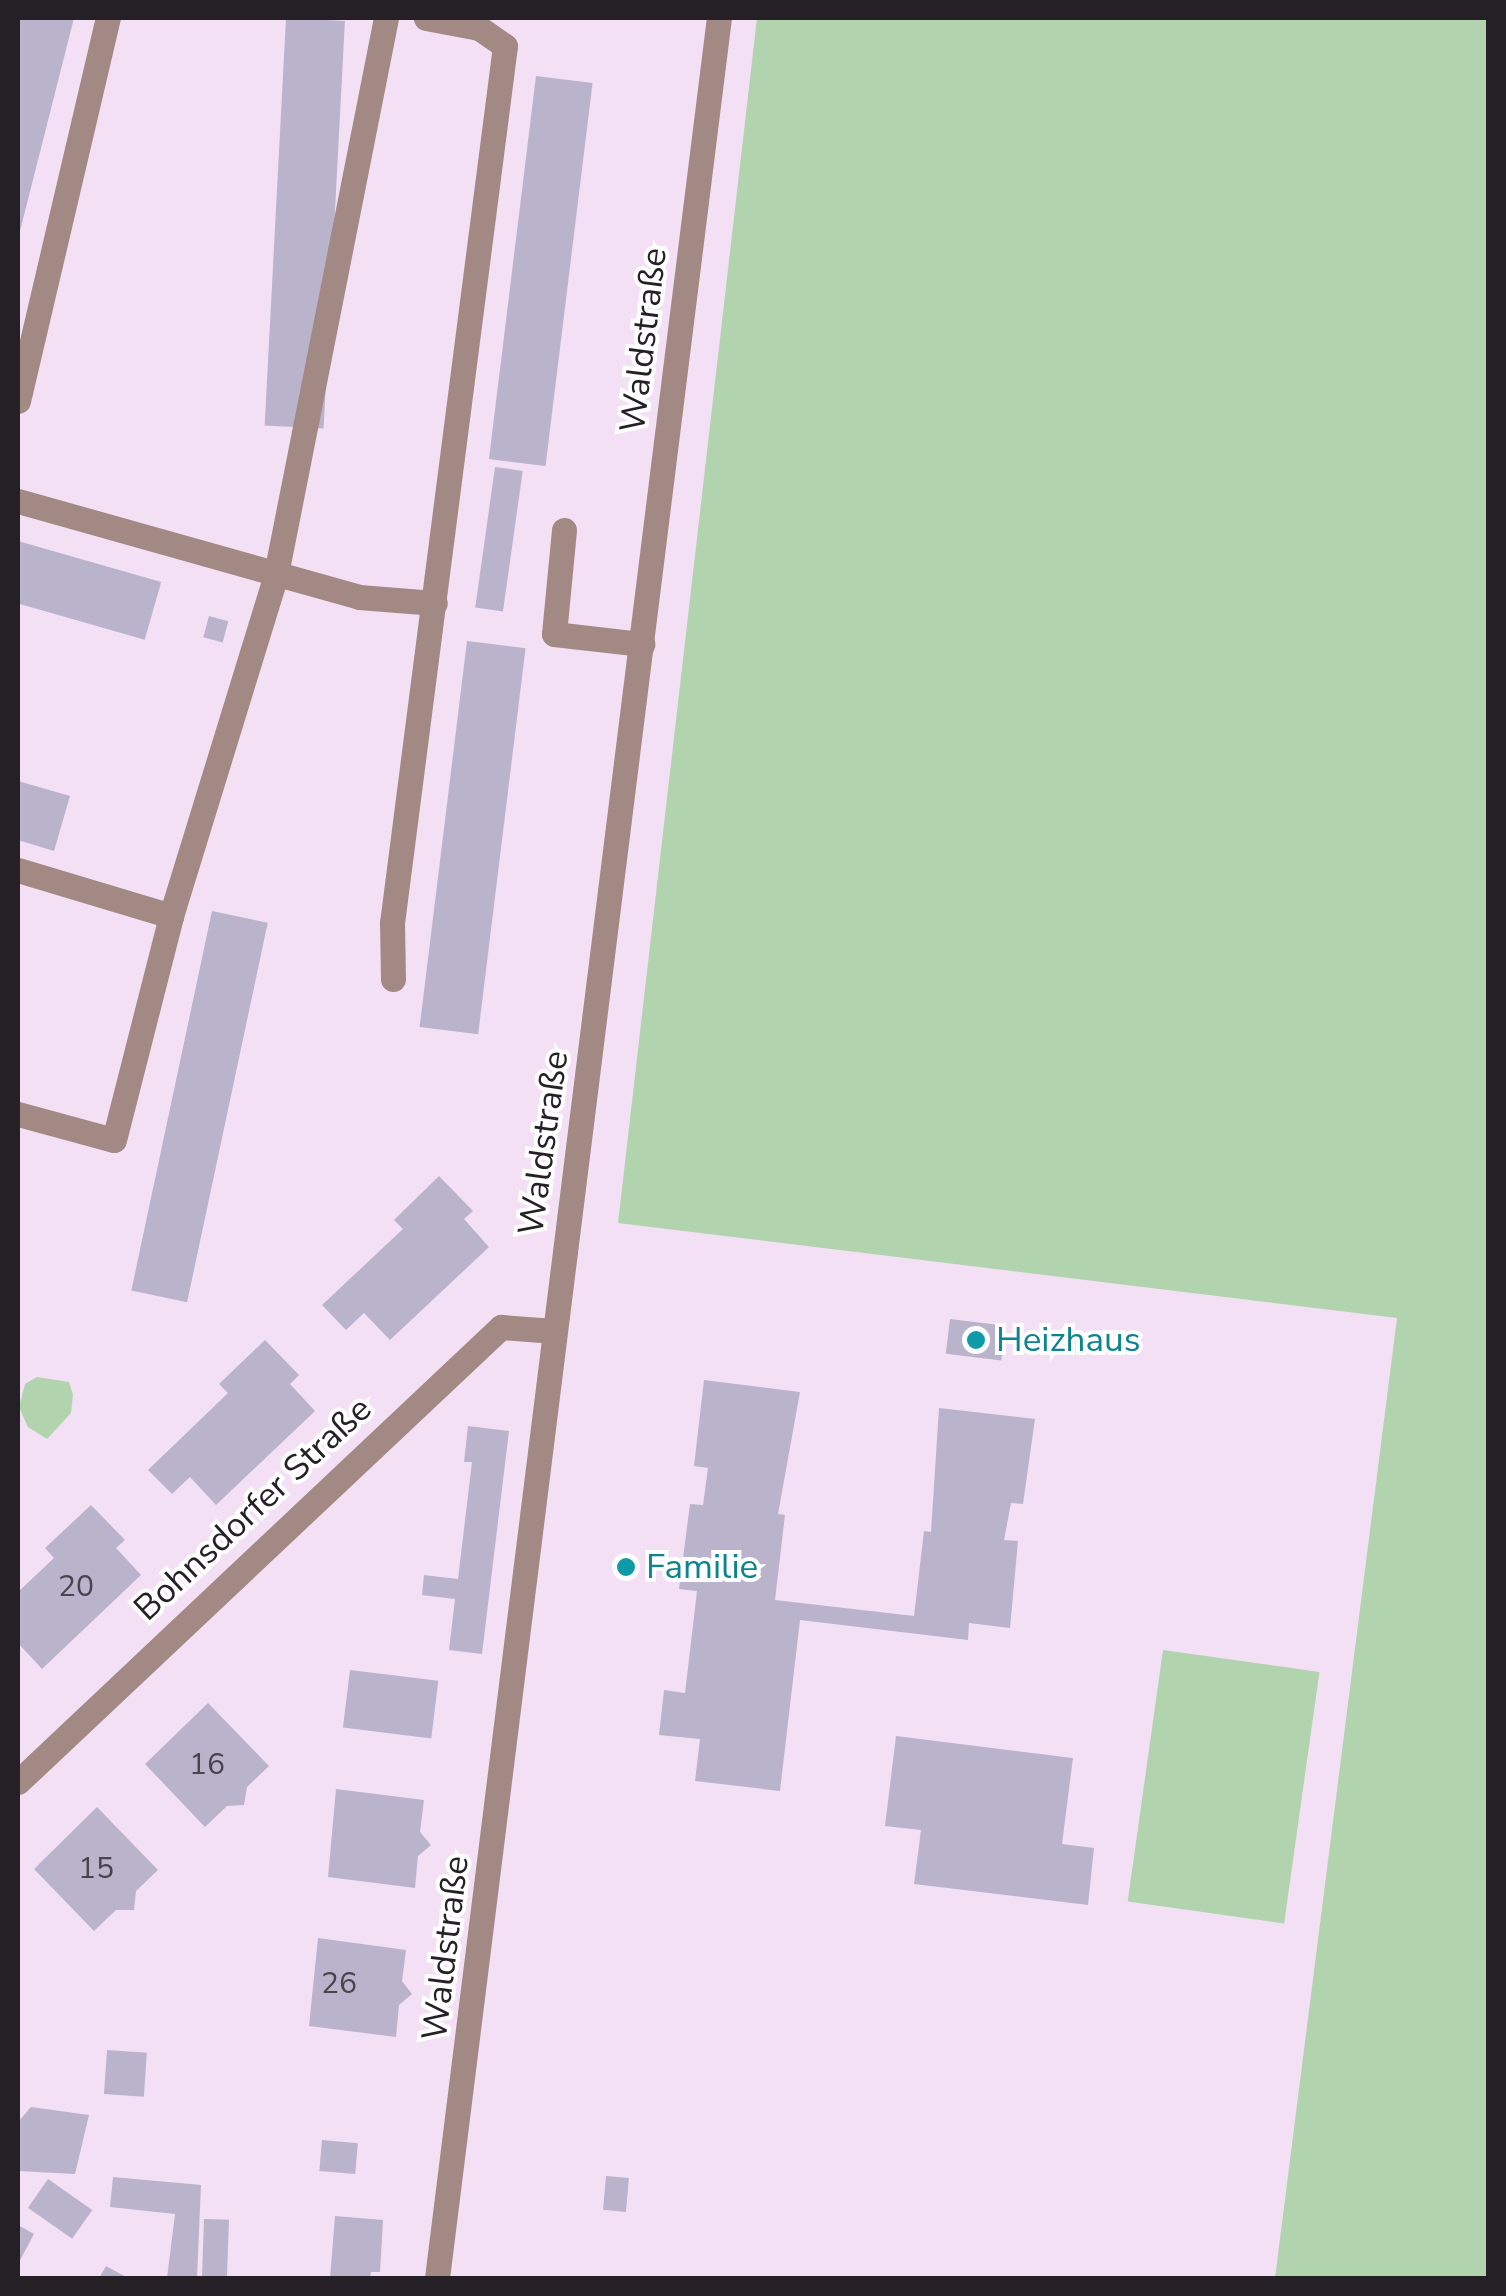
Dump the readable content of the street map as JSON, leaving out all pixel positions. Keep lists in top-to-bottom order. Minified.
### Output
{"streets":{"street":["Waldstraße","Bohnsdorfer Straße"]},"crossings":[["Waldstraße","Bohnsdorfer Straße"]],"places":["Heizhaus","Familie"],"house_numbers":["20","16","15","26"]}
